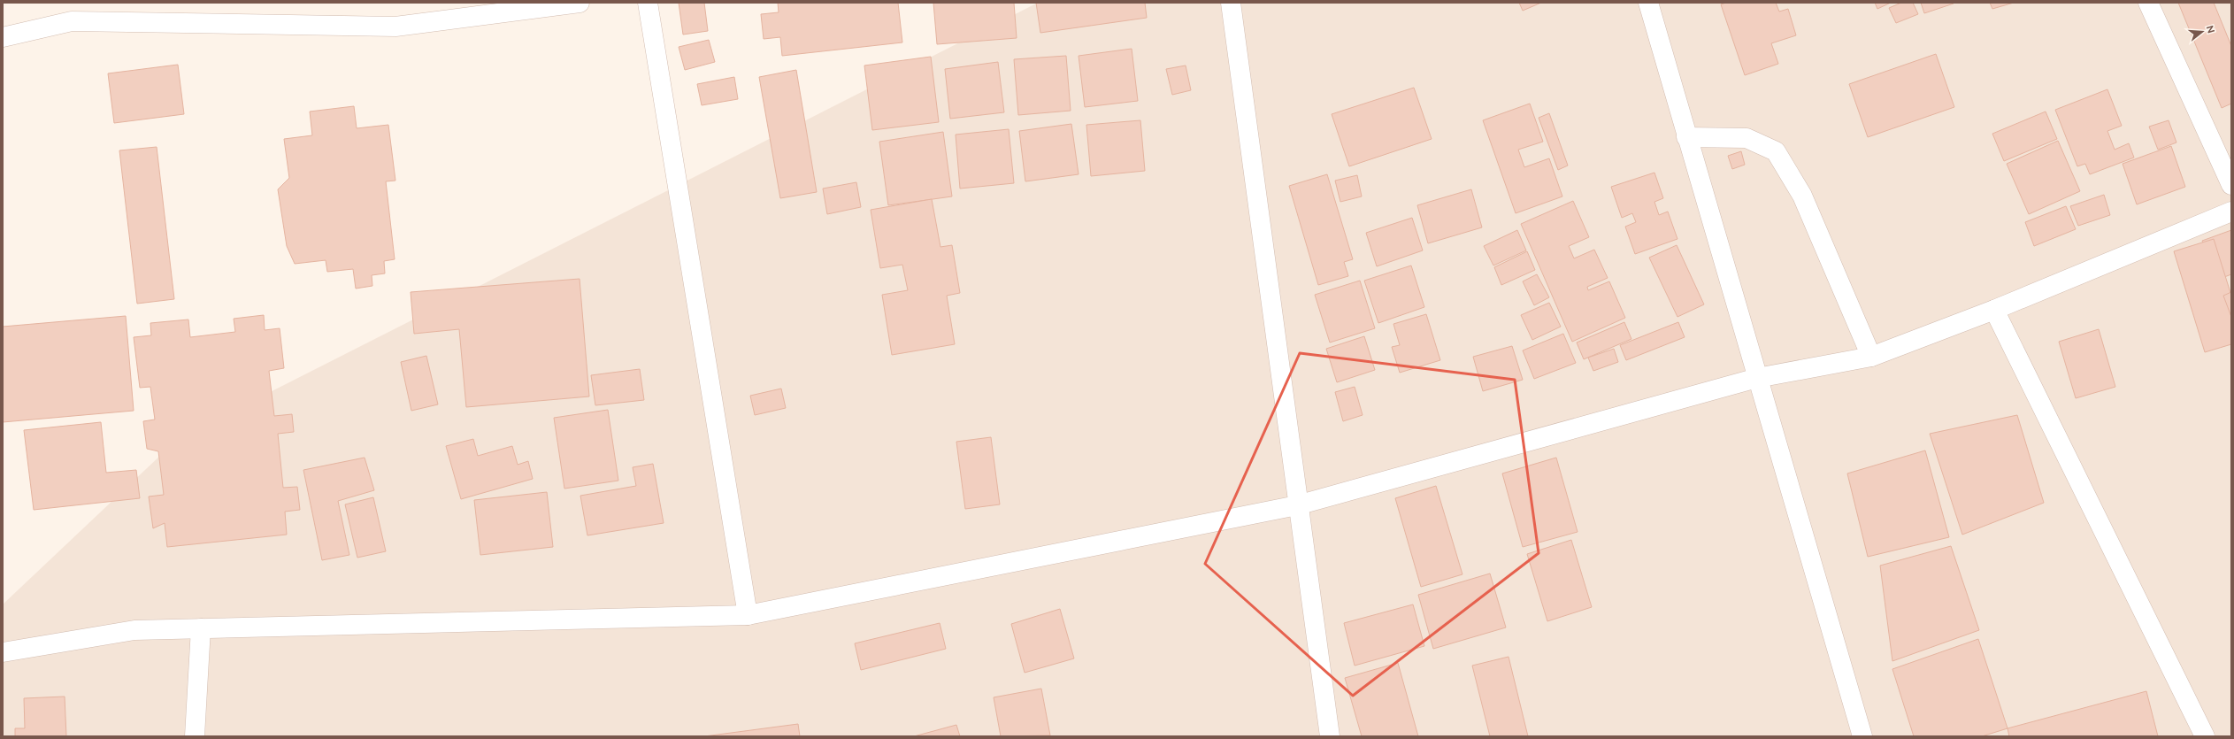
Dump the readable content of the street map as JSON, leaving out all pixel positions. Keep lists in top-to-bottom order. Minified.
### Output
{"north":"right"}
